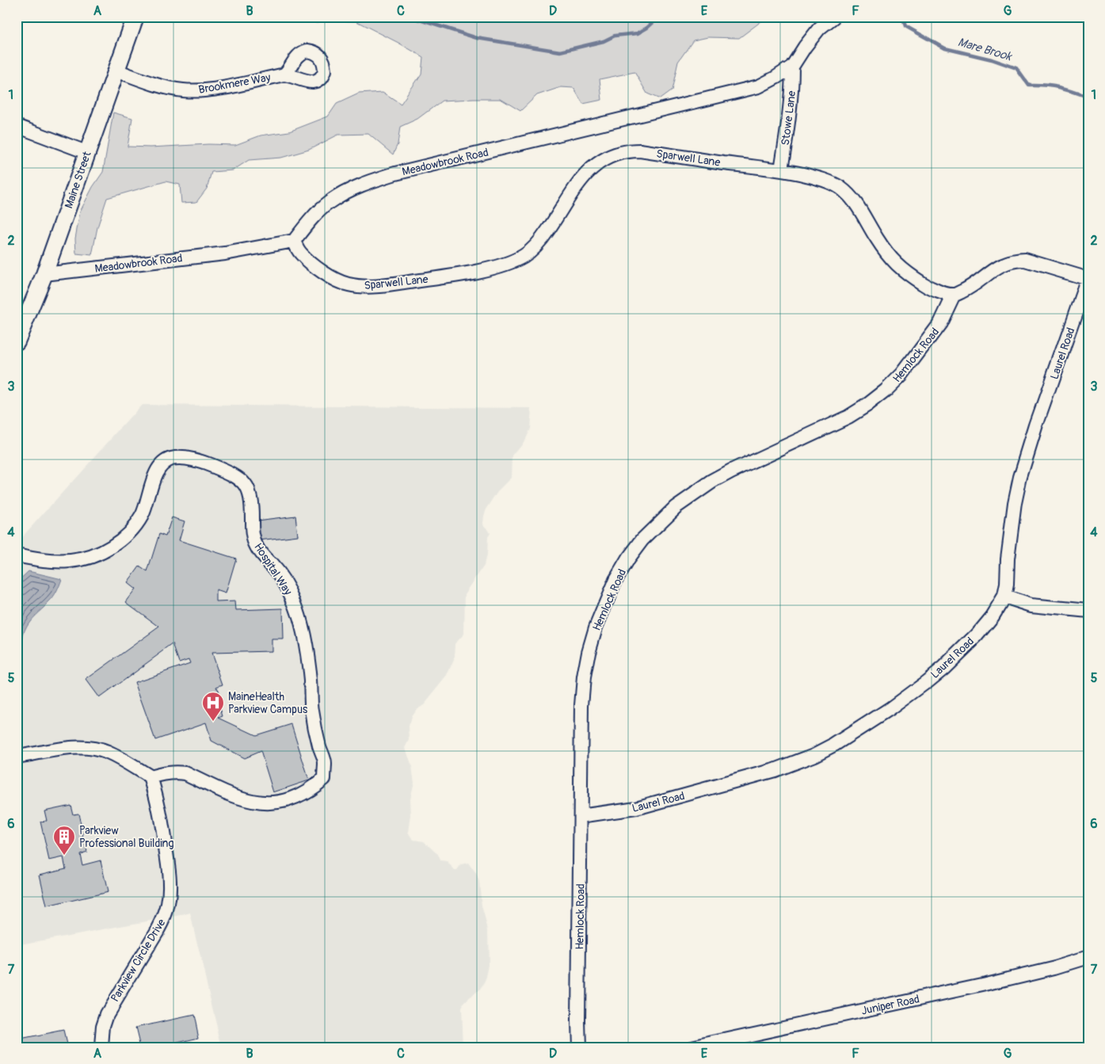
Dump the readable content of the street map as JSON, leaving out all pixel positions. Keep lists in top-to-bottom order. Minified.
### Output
{"streets":{"street":["Brookmere Way","Stowe Lane","Sparwell Lane","Meadowbrook Road","Maine Street","Laurel Road","Hemlock Road","Hospital Way","Parkview Circle Drive","Juniper Road"]},"crossings":[["Brookmere Way","Maine Street"],["Stowe Lane","Sparwell Lane"],["Stowe Lane","Meadowbrook Road"],["Sparwell Lane","Meadowbrook Road"],["Sparwell Lane","Hemlock Road"],["Meadowbrook Road","Maine Street"],["Laurel Road","Hemlock Road"],["Hospital Way","Parkview Circle Drive"]],"water":["Mare Brook"],"places":{"hospital":["MaineHealth Parkview Campus"],"building":["Parkview Professional Building"]},"grid":{"columns":["A","B","C","D","E","F","G"],"rows":["1","2","3","4","5","6","7"]}}
